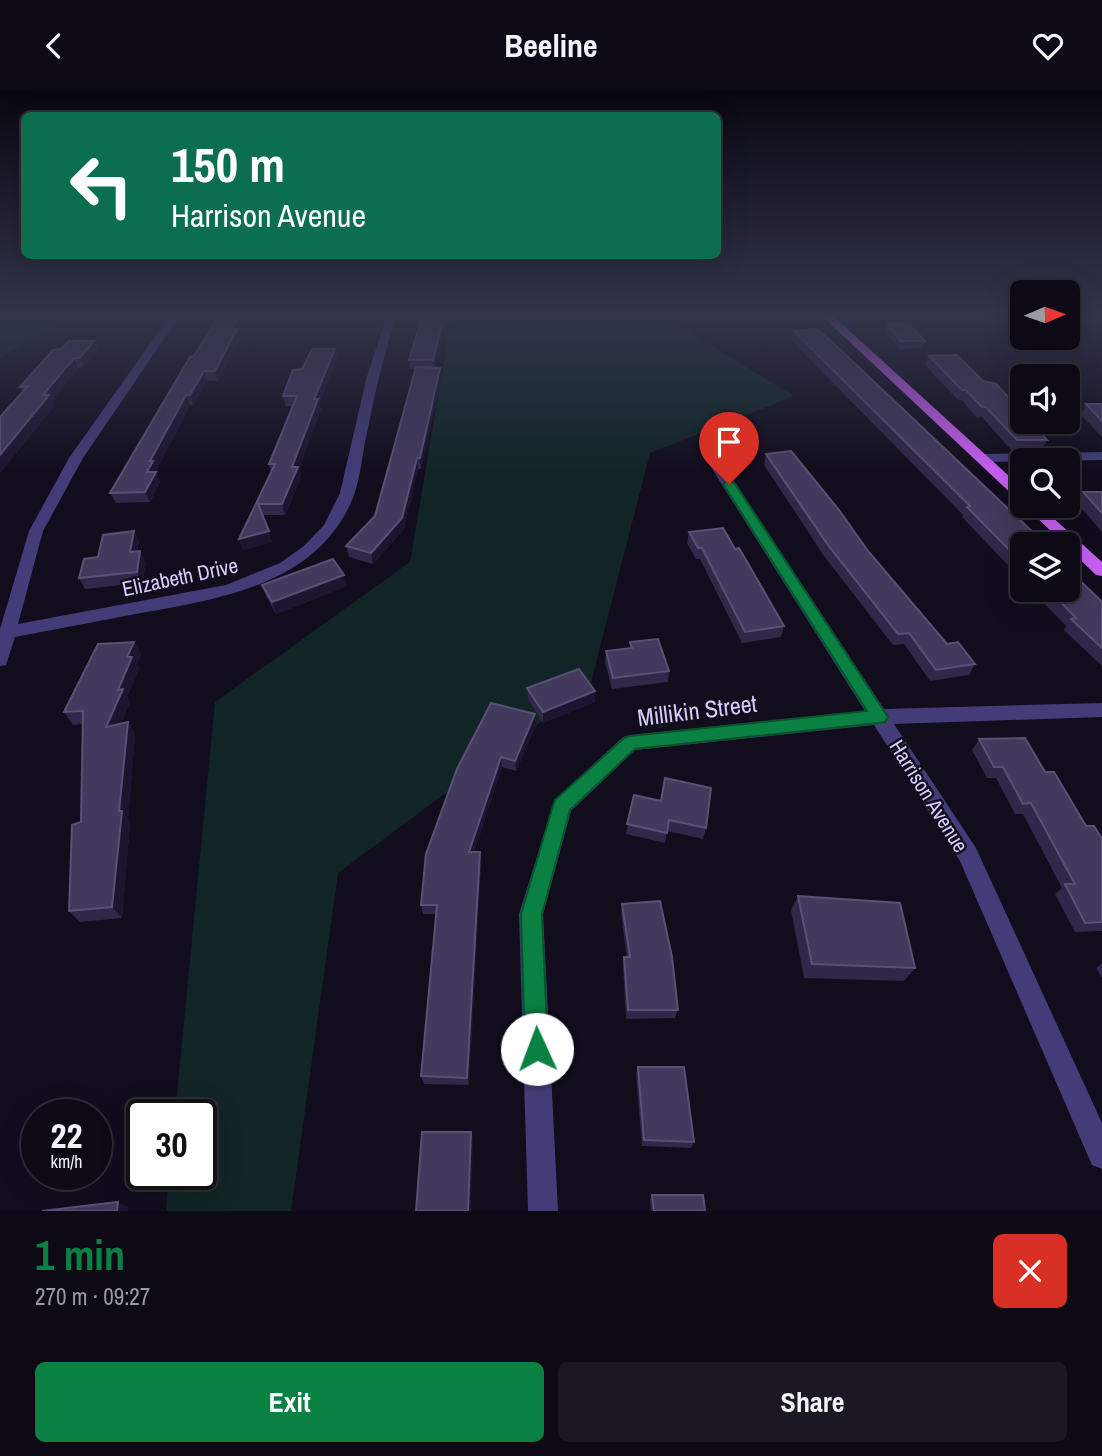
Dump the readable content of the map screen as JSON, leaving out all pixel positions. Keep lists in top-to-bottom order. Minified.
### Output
{"streets":{"street":["Elizabeth Drive","Millikin Street","Harrison Avenue"]},"crossings":[["Millikin Street","Harrison Avenue"]],"north":"right","page":{"header":"Beeline","turn":["150 m","Harrison Avenue"],"speed":"22 km/h","limit":"30","heading":["1 min","270 m · 09:27"],"buttons":["Exit","Share"]}}
